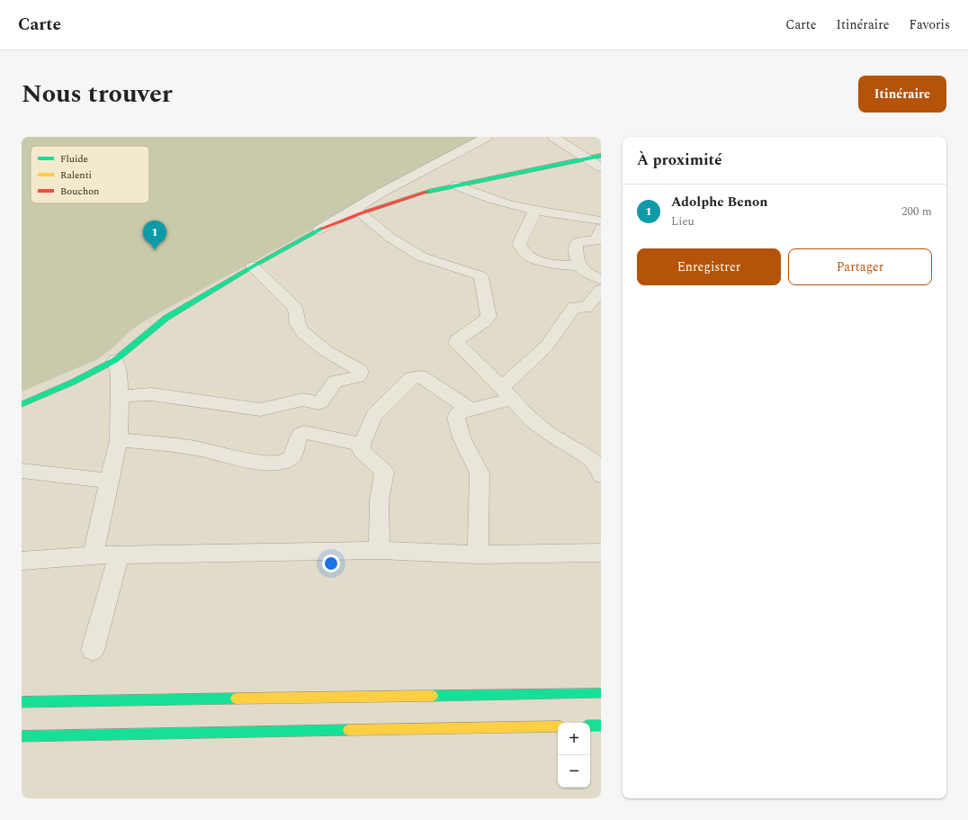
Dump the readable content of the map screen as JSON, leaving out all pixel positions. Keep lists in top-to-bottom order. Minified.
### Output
{"legend":["Fluide","Ralenti","Bouchon"],"page":{"header":"Carte","nav":["Carte","Itinéraire","Favoris"],"title":"Nous trouver","buttons":["Itinéraire",["Enregistrer","Partager"]],"heading":"À proximité","list":[{"mark":"1","name":"Adolphe Benon","note":"Lieu","value":"200 m"}],"pins":"1","map_buttons":["+","−"]}}
